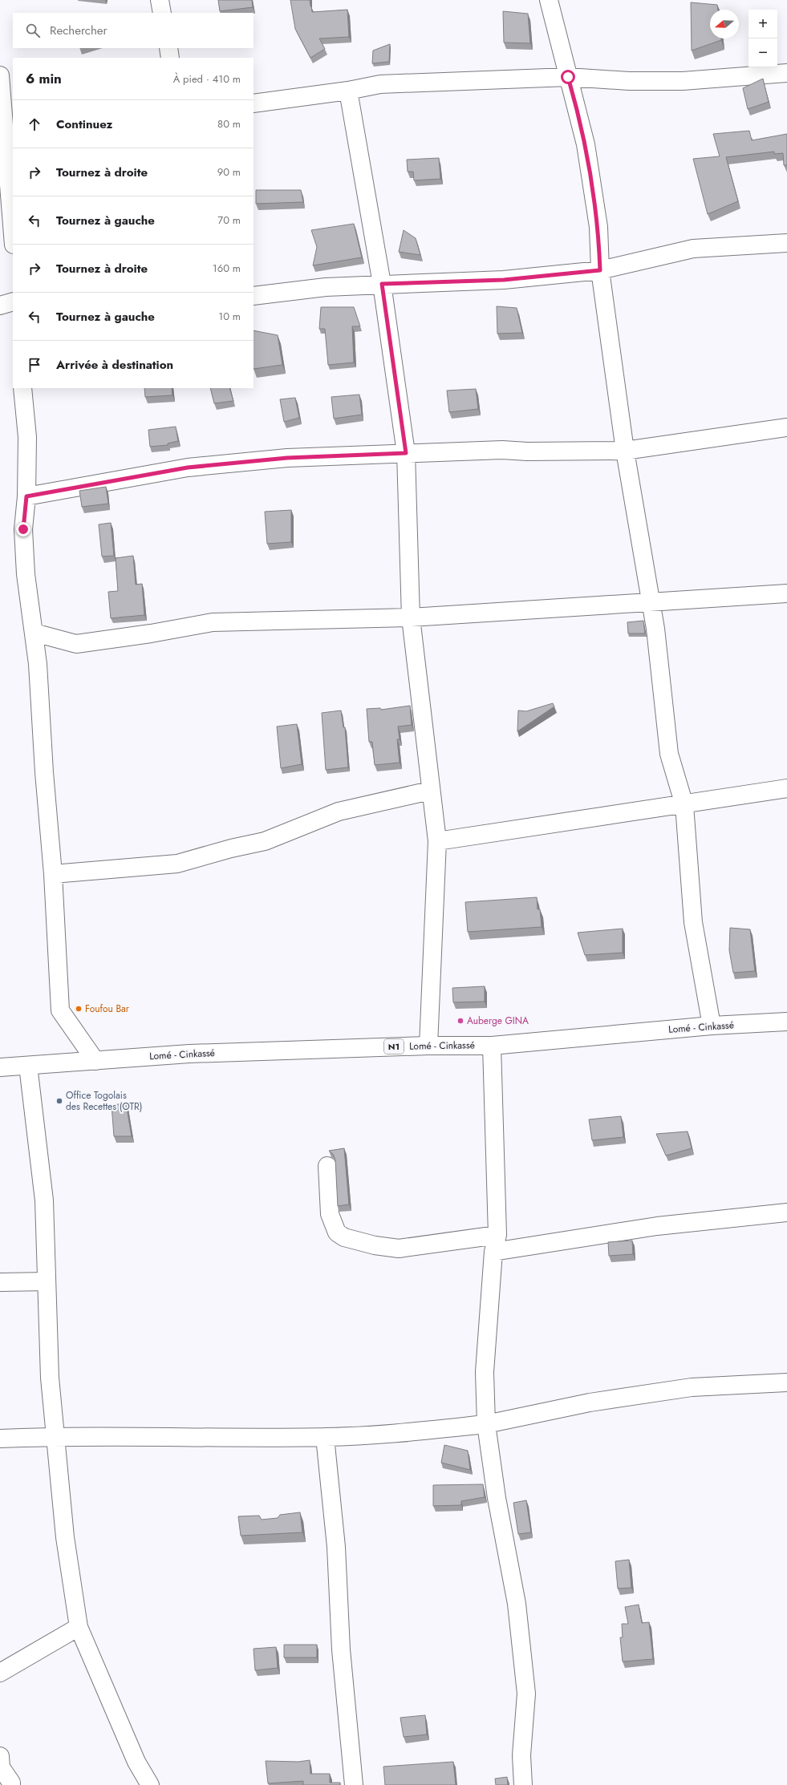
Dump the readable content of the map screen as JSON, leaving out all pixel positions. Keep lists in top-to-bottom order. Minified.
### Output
{"streets":{"main road":["Lomé - Cinkassé","N1"]},"places":["Foufou Bar","Auberge GINA","Office Togolais des Recettes (OTR)"],"north":"left","page":{"map_buttons":["+","−"],"search":"Rechercher","heading":["6 min","À pied · 410 m"],"list":[["Continuez","80 m"],["Tournez à droite","90 m"],["Tournez à gauche","70 m"],["Tournez à droite","160 m"],["Tournez à gauche","10 m"],"Arrivée à destination"]}}
